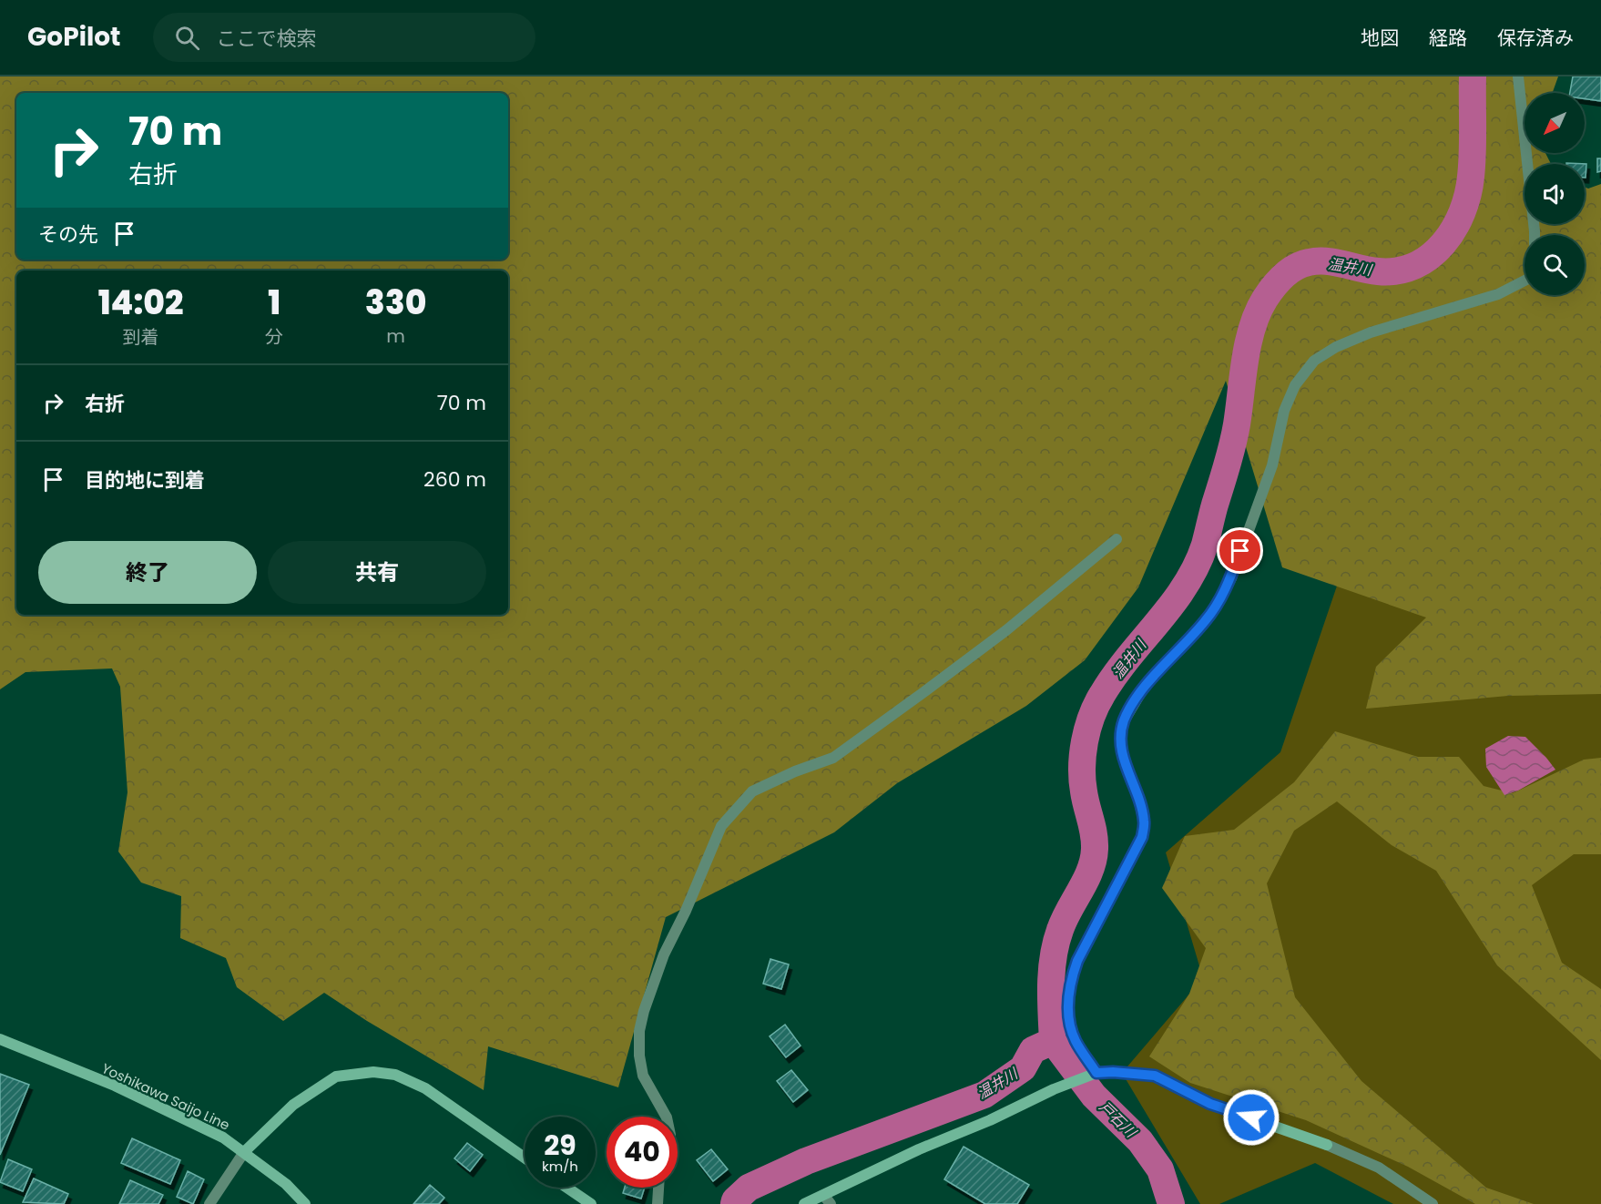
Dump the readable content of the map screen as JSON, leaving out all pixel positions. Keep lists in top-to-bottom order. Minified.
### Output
{"streets":{"street":["Yoshikawa Saijo Line"]},"water":["温井川","戸石川"],"north":"bottom left","page":{"header":"GoPilot","search":"ここで検索","nav":["地図","経路","保存済み"],"turn":["70 m","右折"],"then":"その先","eta":["14:02","到着","1","分","330","m"],"list":[{"name":"右折","value":"70 m"},{"name":"目的地に到着","value":"260 m"}],"buttons":["終了","共有"],"speed":"29 km/h","limit":"40"}}
